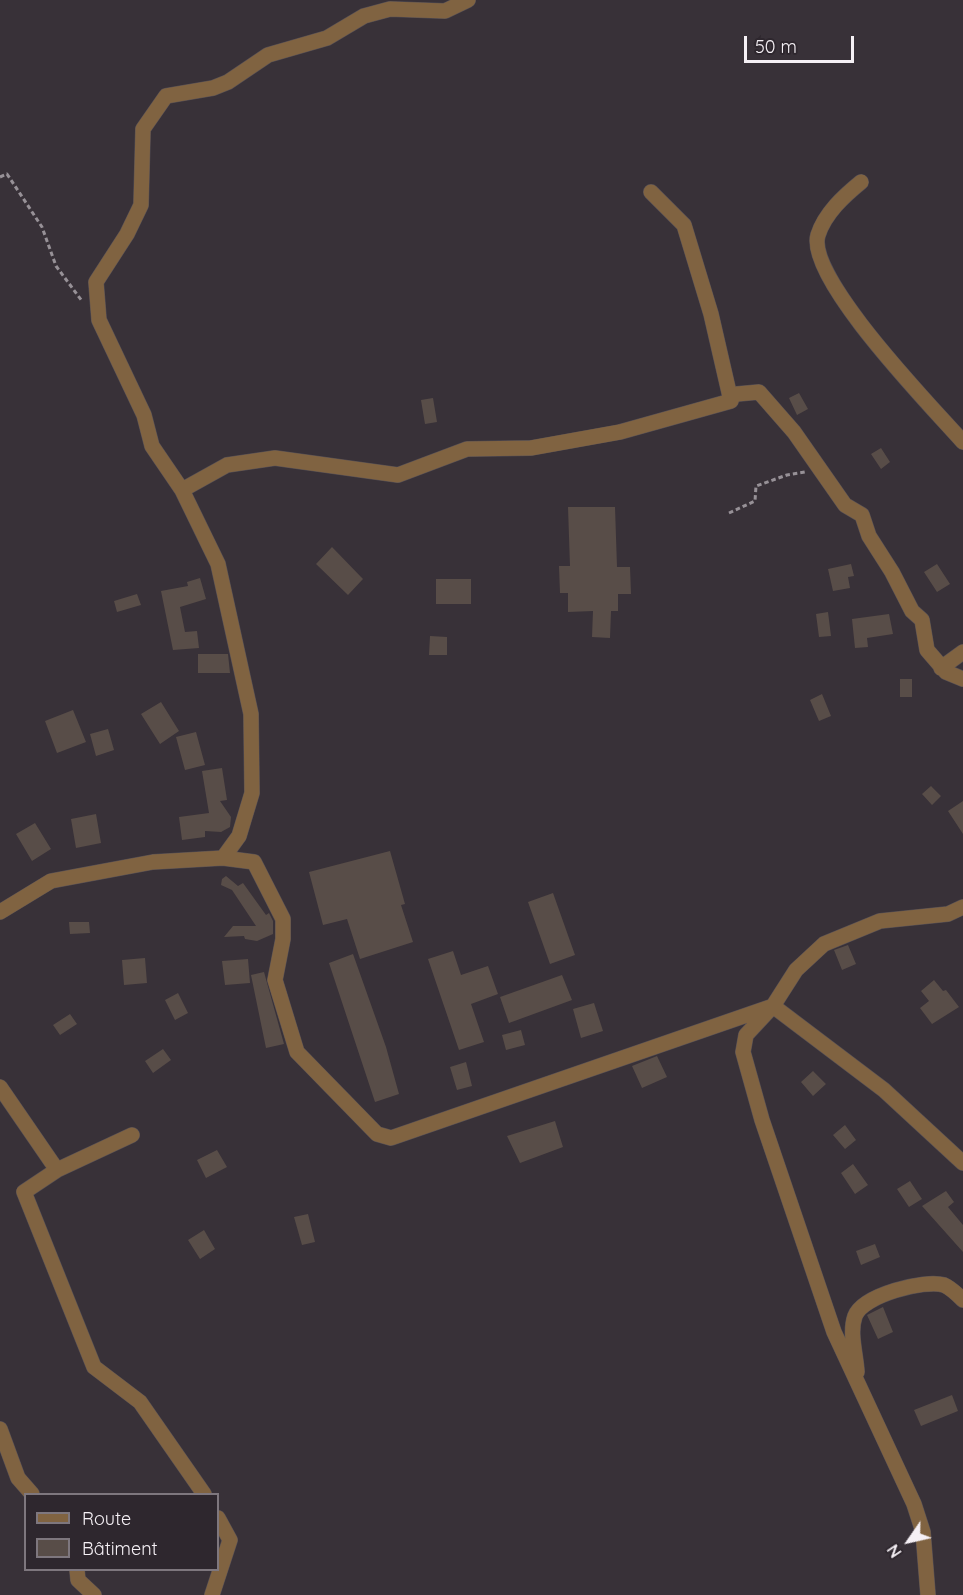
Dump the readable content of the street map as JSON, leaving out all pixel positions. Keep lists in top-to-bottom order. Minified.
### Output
{"legend":["Route","Bâtiment"],"scale_bar":"50 m","north":"bottom left"}
